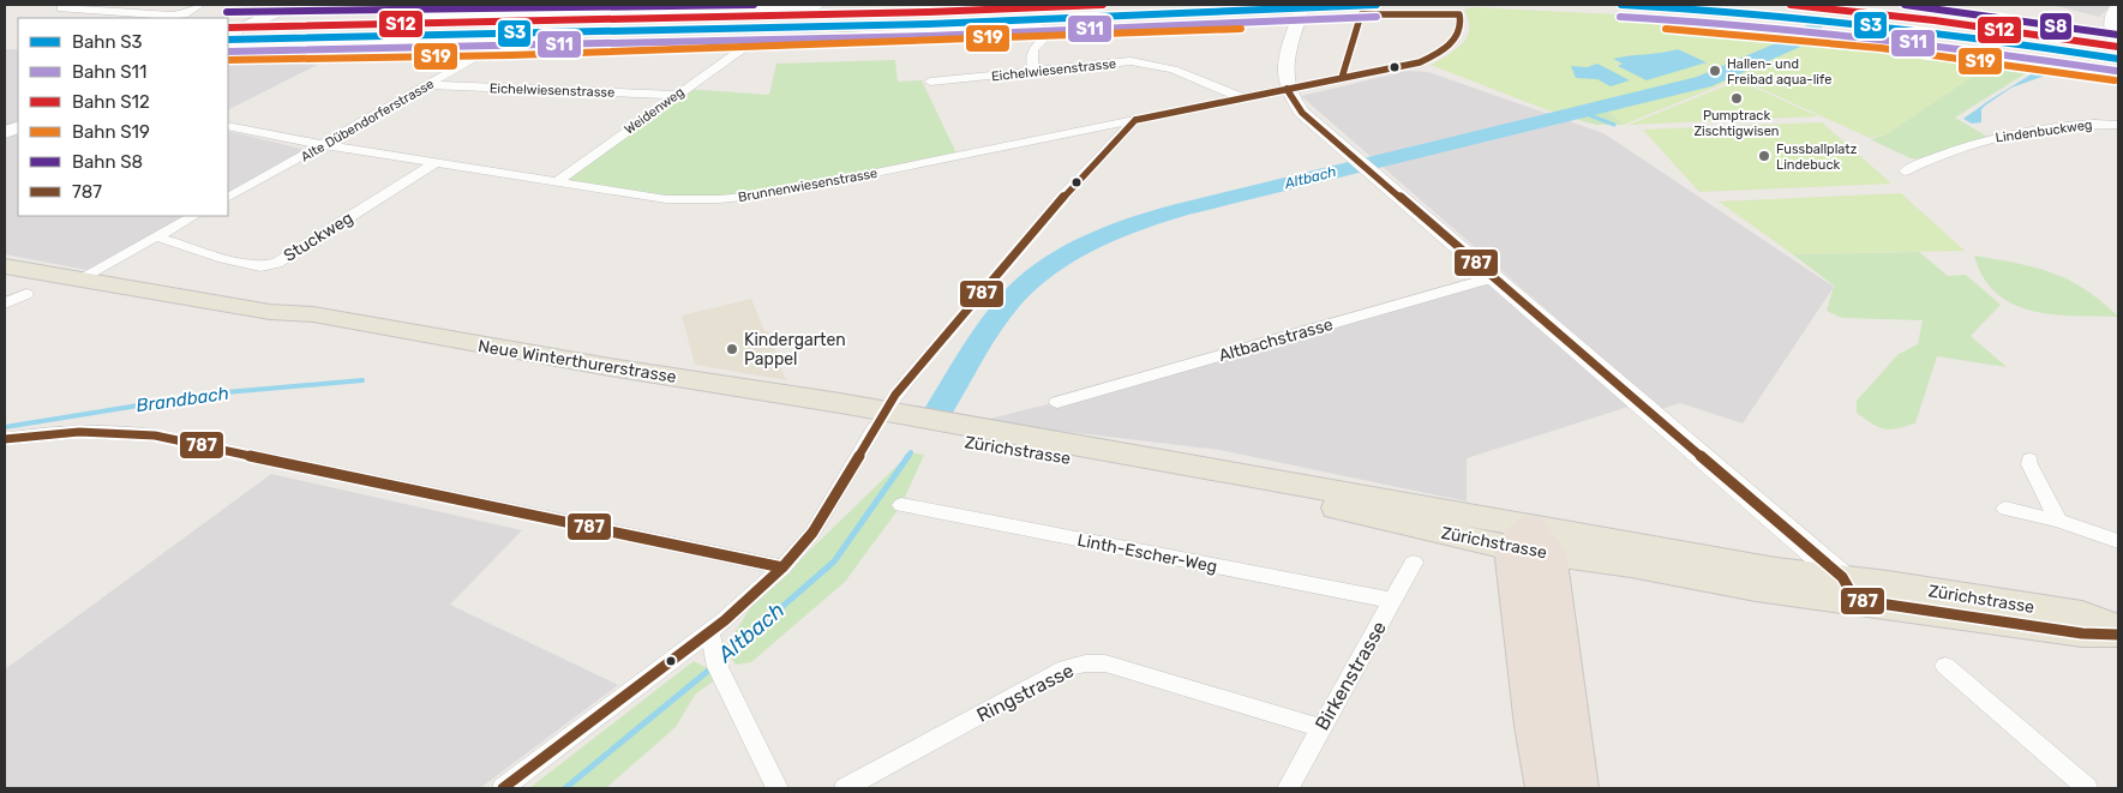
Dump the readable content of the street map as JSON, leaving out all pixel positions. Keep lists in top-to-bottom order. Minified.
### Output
{"streets":{"main road":["Neue Winterthurerstrasse","Zürichstrasse"],"street":["Eichelwiesenstrasse","Weidenweg","Alte Dübendorferstrasse","Lindenbuckweg","Brunnenwiesenstrasse","Stuckweg","Altbachstrasse","Linth-Escher-Weg","Birkenstrasse","Ringstrasse"]},"crossings":[["Eichelwiesenstrasse","Weidenweg"],["Eichelwiesenstrasse","Alte Dübendorferstrasse"],["Eichelwiesenstrasse","Brunnenwiesenstrasse"],["Weidenweg","Brunnenwiesenstrasse"],["Alte Dübendorferstrasse","Brunnenwiesenstrasse"],["Brunnenwiesenstrasse","Stuckweg"],["Neue Winterthurerstrasse","Zürichstrasse"],["Linth-Escher-Weg","Birkenstrasse"],["Birkenstrasse","Ringstrasse"]],"water":["Altbach","Brandbach"],"places":["Hallen- und Freibad aqua-life","Pumptrack Zischtigwisen","Fussballplatz Lindebuck","Kindergarten Pappel"],"lines":["rail line S3","rail line S12","rail line S8","transit line 787","rail line S11","rail line S19"],"legend":["Bahn S3","Bahn S11","Bahn S12","Bahn S19","Bahn S8","787"]}
